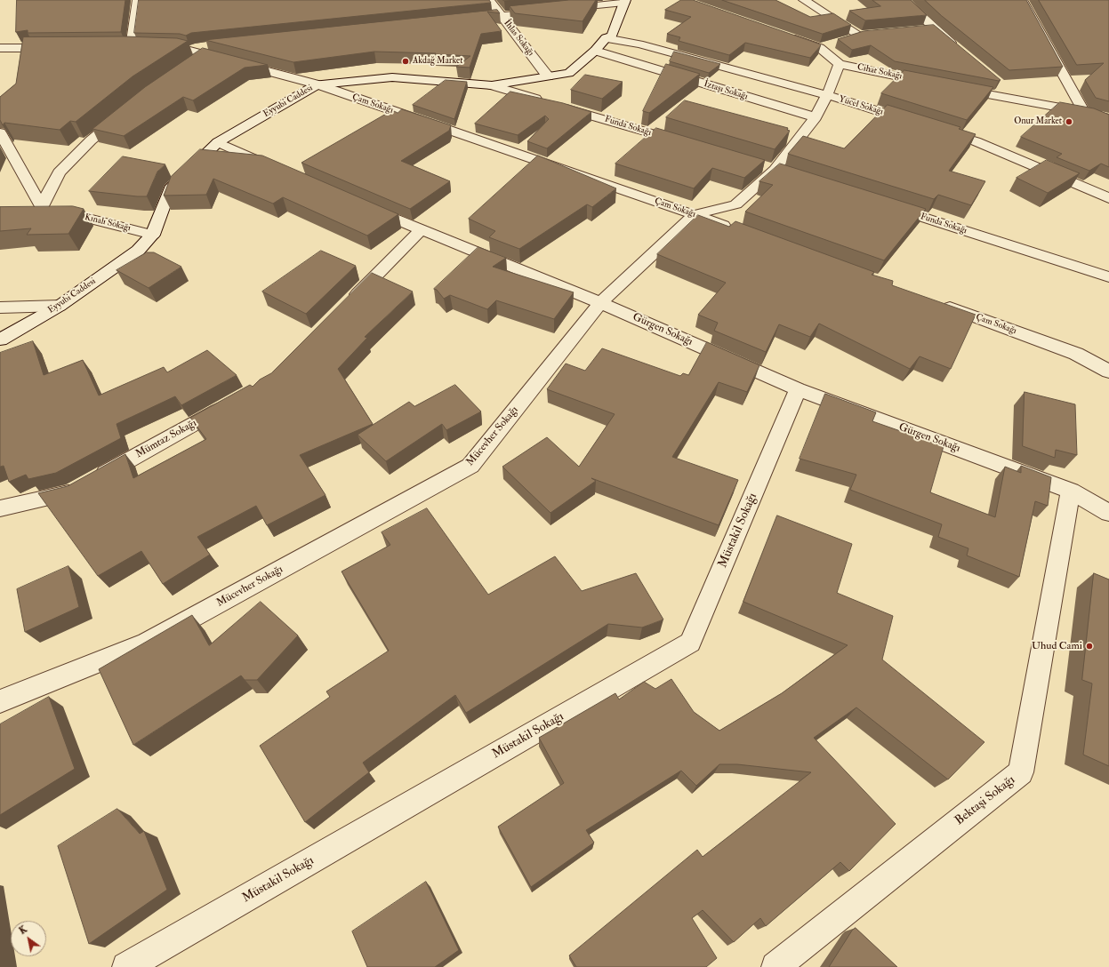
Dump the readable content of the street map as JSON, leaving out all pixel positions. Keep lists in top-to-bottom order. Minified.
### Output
{"streets":{"street":["İhlas Sokağı","Cihat Sokağı","İztaşı Sokağı","Eyyubi Caddesi","Çam Sokağı","Yücel Sokağı","Funda Sokağı","Kınalı Sokağı","Gürgen Sokağı","Mücevher Sokağı","Mümtaz Sokağı","Müstakil Sokağı","Bektaşi Sokağı"]},"crossings":[["İhlas Sokağı","Eyyubi Caddesi"],["Cihat Sokağı","Mücevher Sokağı"],["İztaşı Sokağı","Eyyubi Caddesi"],["İztaşı Sokağı","Mücevher Sokağı"],["Eyyubi Caddesi","Çam Sokağı"],["Eyyubi Caddesi","Yücel Sokağı"],["Eyyubi Caddesi","Funda Sokağı"],["Eyyubi Caddesi","Kınalı Sokağı"],["Çam Sokağı","Mücevher Sokağı"],["Yücel Sokağı","Mücevher Sokağı"],["Gürgen Sokağı","Mücevher Sokağı"],["Gürgen Sokağı","Müstakil Sokağı"],["Gürgen Sokağı","Bektaşi Sokağı"]],"places":["Akdağ Market","Onur Market","Uhud Cami"],"north":"top left"}
